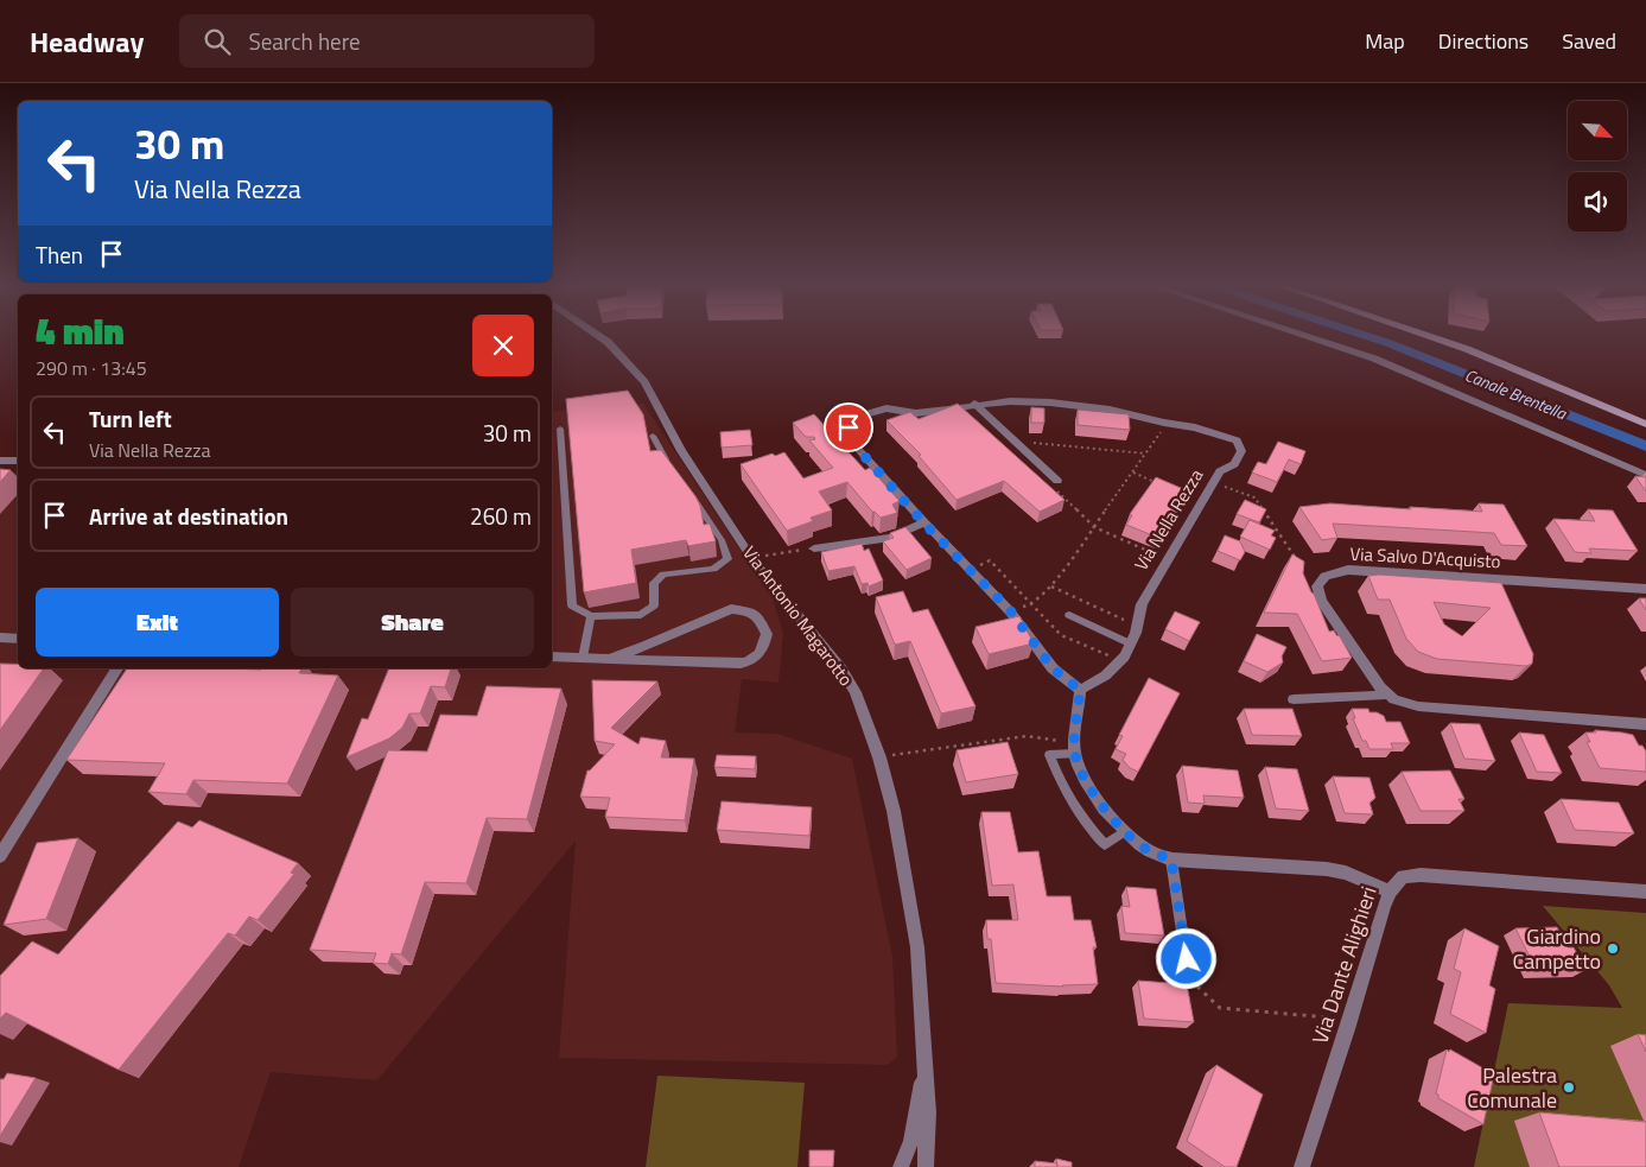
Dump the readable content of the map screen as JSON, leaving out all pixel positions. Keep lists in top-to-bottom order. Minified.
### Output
{"streets":{"street":["Via Nella Rezza","Via Salvo D'Acquisto","Via Antonio Magarotto","Via Dante Alighieri"]},"water":["Canale Brentella"],"places":["Giardino Campetto","Palestra Comunale"],"north":"bottom right","page":{"header":"Headway","search":"Search here","nav":["Map","Directions","Saved"],"turn":["30 m","Via Nella Rezza"],"then":"Then","heading":["4 min","290 m · 13:45"],"list":[{"name":"Turn left","note":"Via Nella Rezza","value":"30 m"},{"name":"Arrive at destination","value":"260 m"}],"buttons":["Exit","Share"]}}
